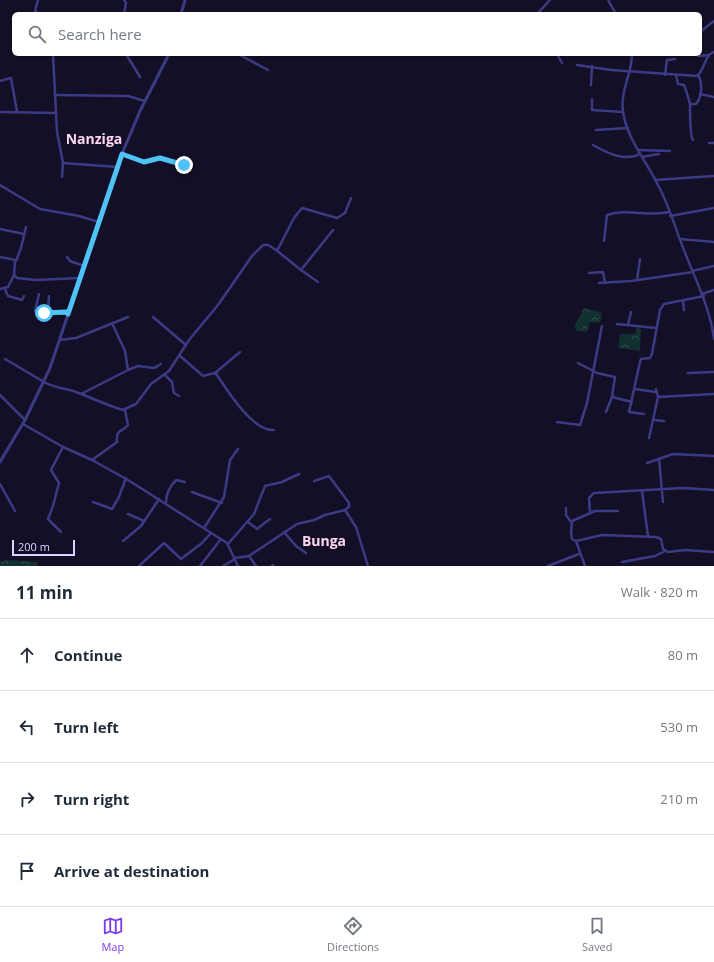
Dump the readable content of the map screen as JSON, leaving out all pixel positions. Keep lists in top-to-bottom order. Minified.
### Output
{"districts":["Nanziga","Bunga"],"scale_bar":"200 m","page":{"search":"Search here","scale":"200 m","heading":["11 min","Walk · 820 m"],"list":[["Continue","80 m"],["Turn left","530 m"],["Turn right","210 m"],"Arrive at destination"],"nav":["Map","Directions","Saved"]}}
